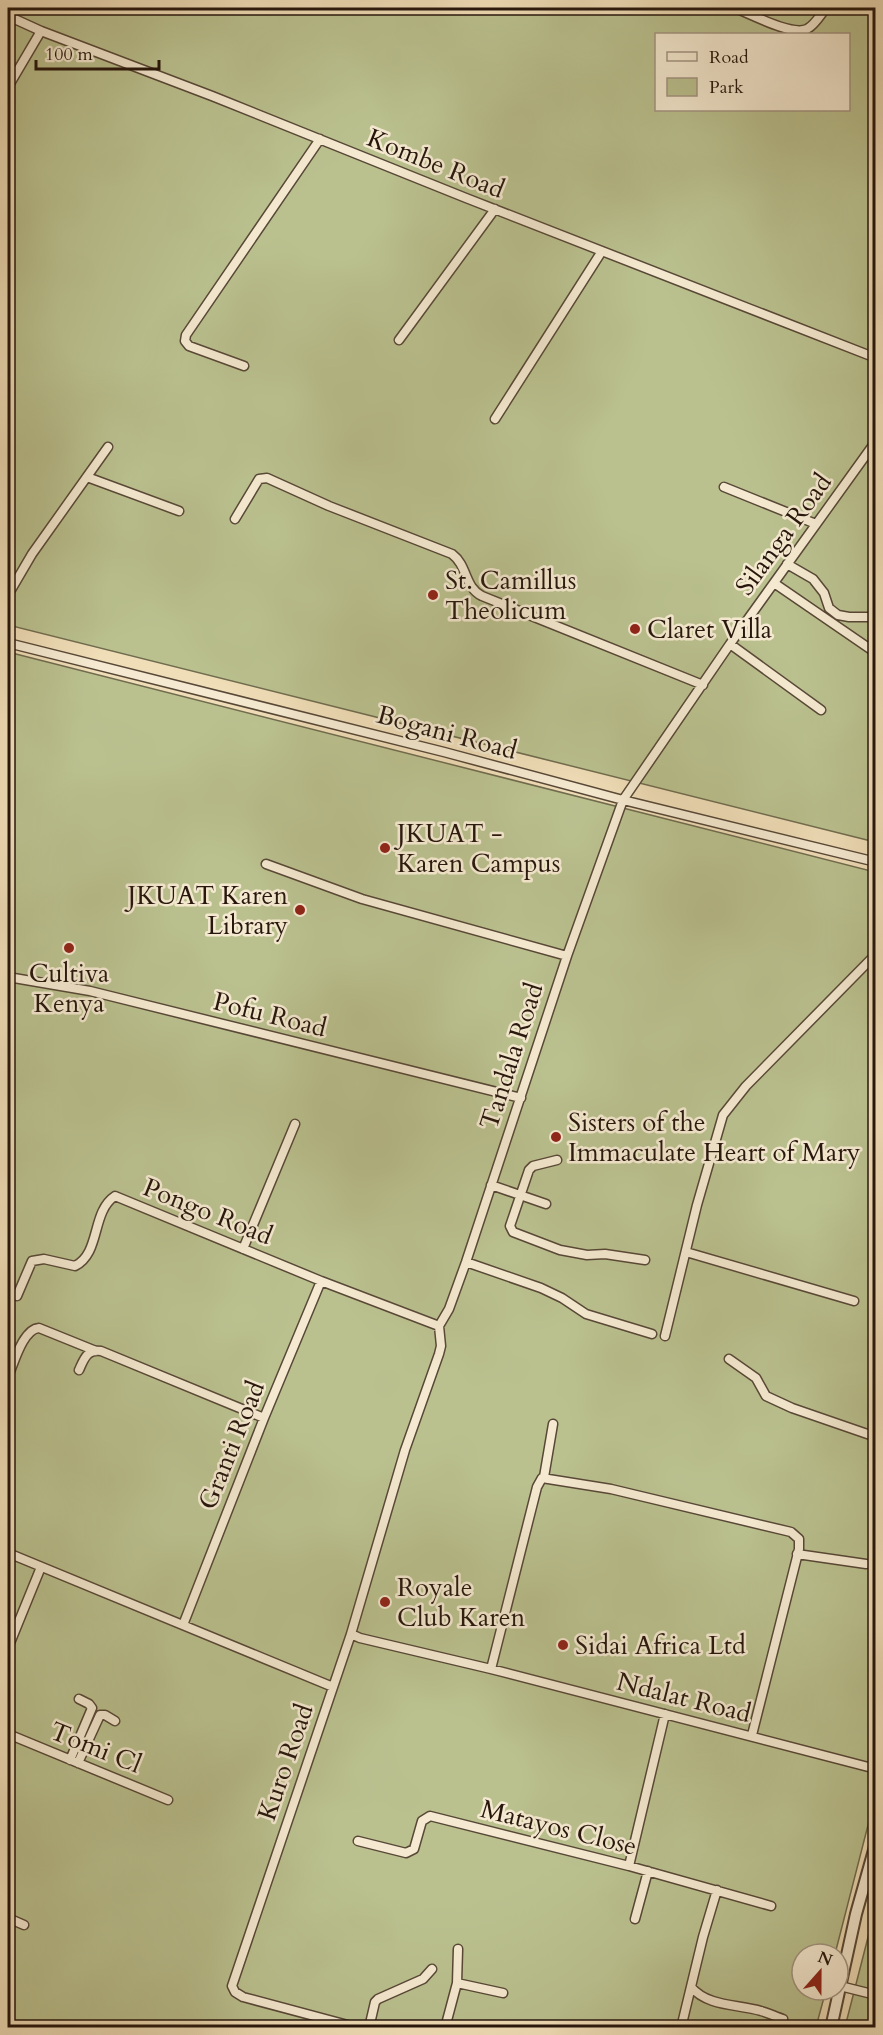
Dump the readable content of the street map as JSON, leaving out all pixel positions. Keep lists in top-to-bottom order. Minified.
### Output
{"streets":{"street":["Kombe Road","Silanga Road","Bogani Road","Pofu Road","Tandala Road","Pongo Road","Granti Road","Ndalat Road","Tomi Cl","Kuro Road","Matayos Close"]},"crossings":[["Silanga Road","Bogani Road"],["Silanga Road","Tandala Road"],["Bogani Road","Tandala Road"],["Pofu Road","Tandala Road"],["Tandala Road","Pongo Road"],["Pongo Road","Granti Road"],["Granti Road","Kuro Road"]],"places":["St. Camillus Theolicum","Claret Villa","JKUAT - Karen Campus","JKUAT Karen Library","Cultiva Kenya","Sisters of the Immaculate Heart of Mary","Royale Club Karen","Sidai Africa Ltd"],"legend":["Road","Park"],"scale_bar":"100 m","north":"top"}
